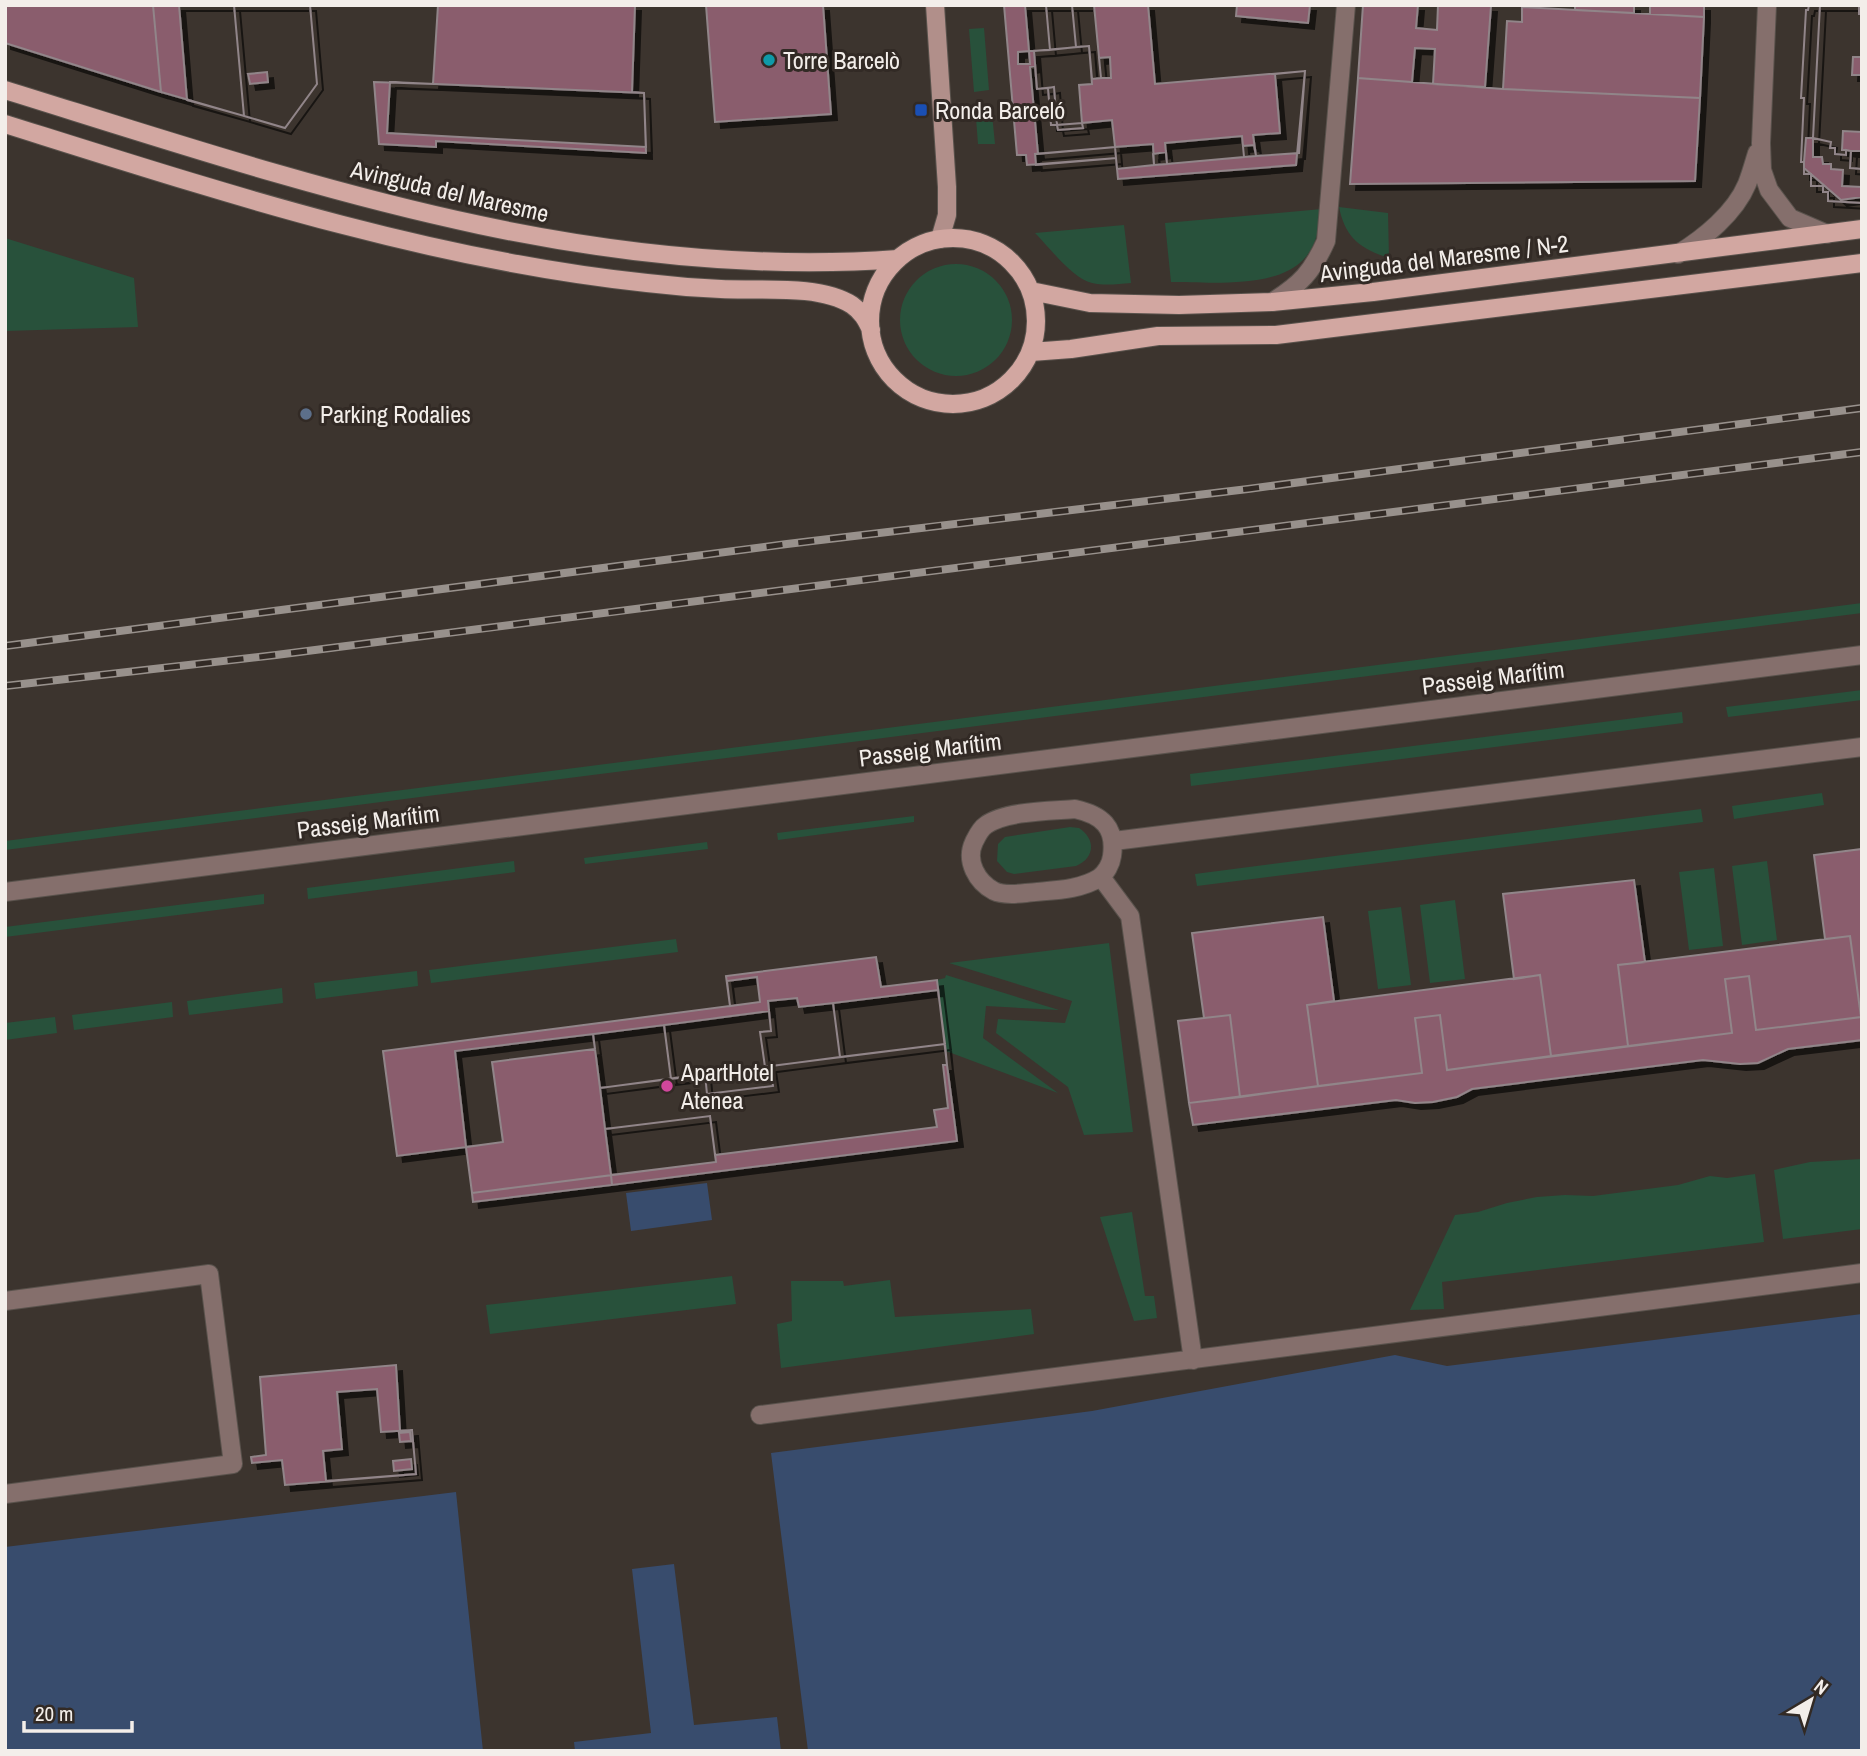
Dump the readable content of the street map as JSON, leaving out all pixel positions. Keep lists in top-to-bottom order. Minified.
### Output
{"streets":{"main road":["Avinguda del Maresme","Avinguda del Maresme / N-2"],"street":["Passeig Marítim"]},"crossings":[["Avinguda del Maresme","Avinguda del Maresme / N-2"]],"places":{"other":["Torre Barcelò","Parking Rodalies","ApartHotel Atenea"],"transit":["Ronda Barceló"]},"scale_bar":"20 m","north":"top right"}
